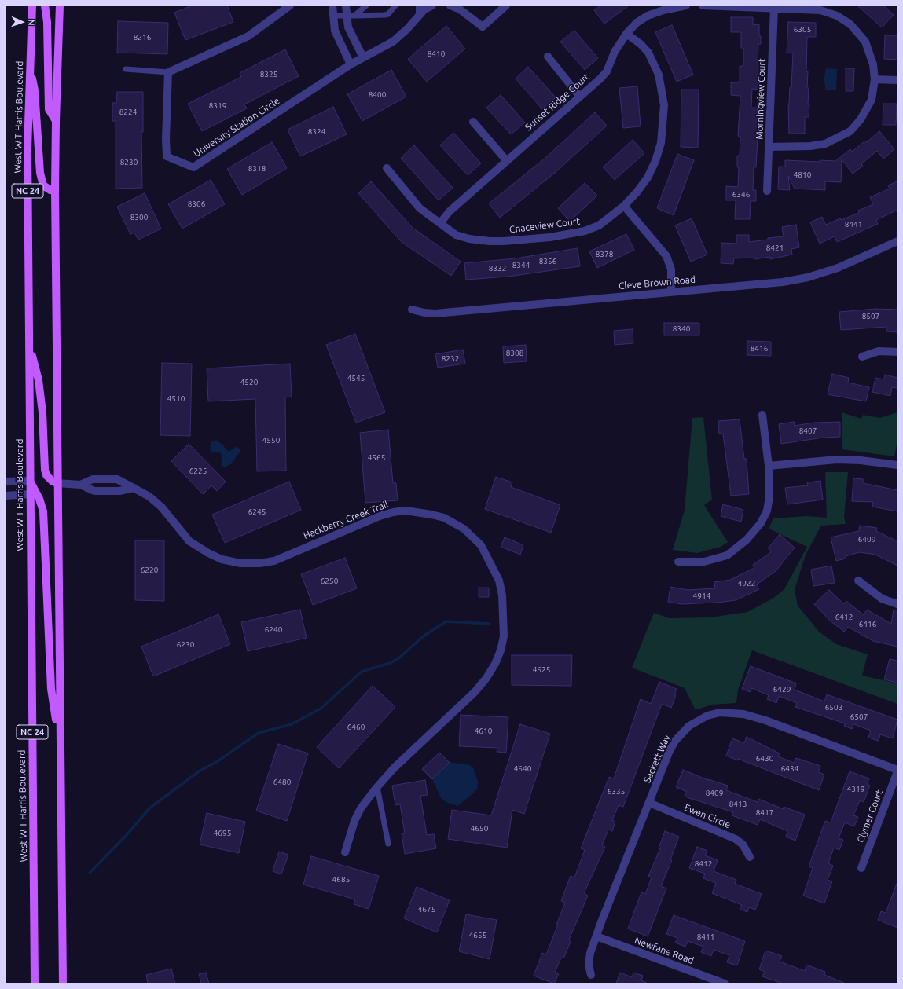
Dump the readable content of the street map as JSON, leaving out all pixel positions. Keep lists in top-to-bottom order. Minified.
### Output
{"streets":{"main road":["West W T Harris Boulevard","NC 24"],"street":["Morningview Court","Sunset Ridge Court","University Station Circle","Chaceview Court","Cleve Brown Road","Hackberry Creek Trail","Sackett Way","Ewen Circle","Clymer Court","Newfane Road"]},"crossings":[["Sunset Ridge Court","Chaceview Court"],["NC 24","Hackberry Creek Trail"],["Sackett Way","Ewen Circle"],["Sackett Way","Clymer Court"],["Sackett Way","Newfane Road"]],"house_numbers":["6305","8216","8410","8325","8400","8319","8224","8324","8230","8318","4810","6346","8306","8300","8441","8421","8378","8356","8344","8332","8507","8340","8416","8308","8232","4545","4520","4510","8407","4550","4565","6225","6245","6409","6220","6250","4922","4914","6412","6416","6240","6230","4625","6429","6503","6507","6460","4610","6430","4640","6434","6480","4319","6335","8409","8413","8417","4650","4695","8412","4685","4675","4655","8411"],"north":"right"}
